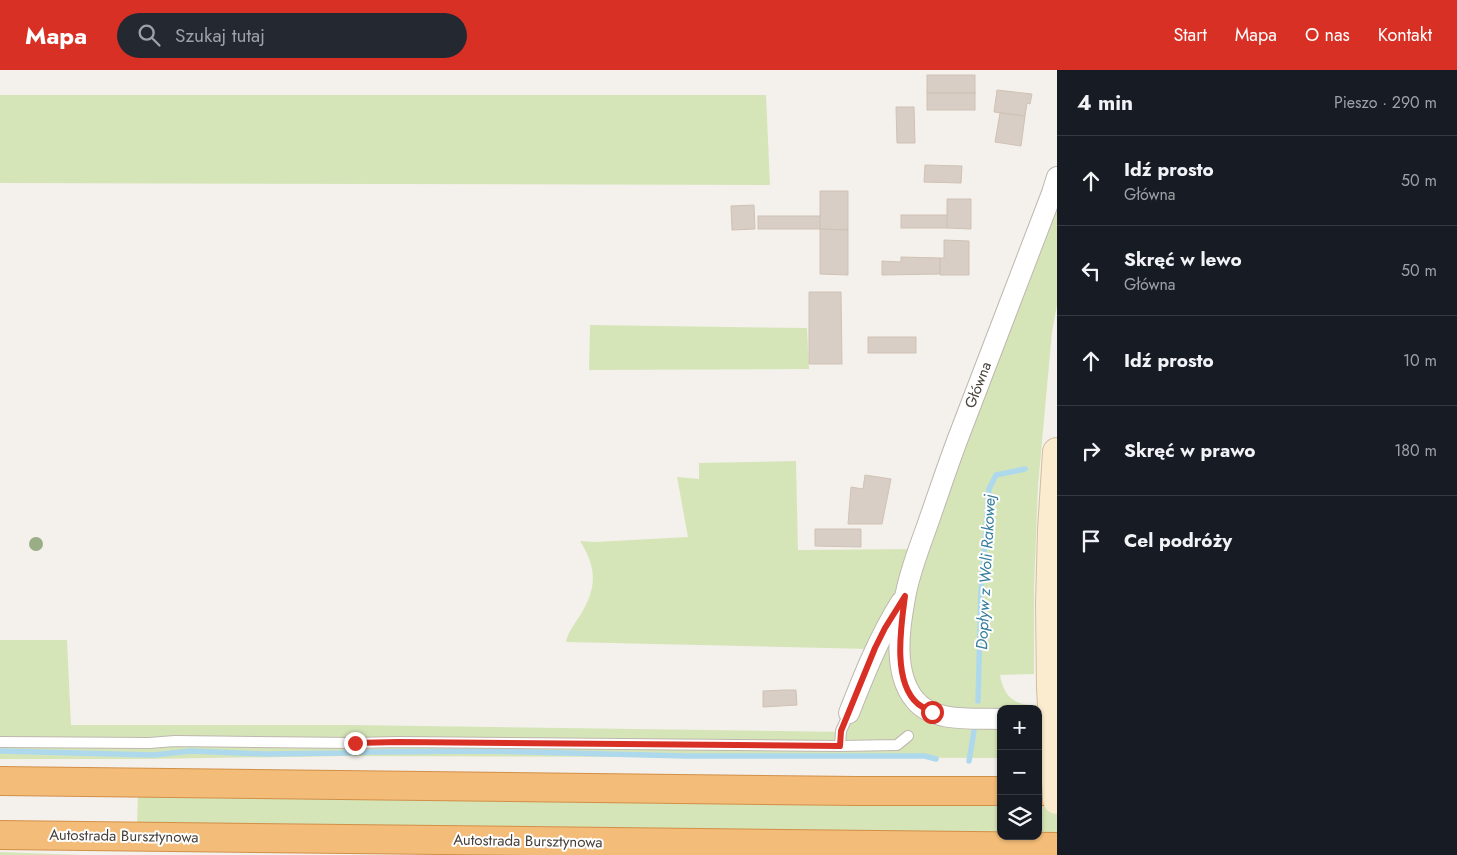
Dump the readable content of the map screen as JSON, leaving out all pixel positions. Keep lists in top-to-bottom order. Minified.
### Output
{"streets":{"highway":["Autostrada Bursztynowa"],"street":["Główna"]},"water":["Dopływ z Woli Rakowej"],"page":{"header":"Mapa","search":"Szukaj tutaj","nav":["Start","Mapa","O nas","Kontakt"],"heading":["4 min","Pieszo · 290 m"],"list":[["Idź prosto","Główna","50 m"],["Skręć w lewo","Główna","50 m"],["Idź prosto","10 m"],["Skręć w prawo","180 m"],"Cel podróży"],"map_buttons":["+","−"]}}
